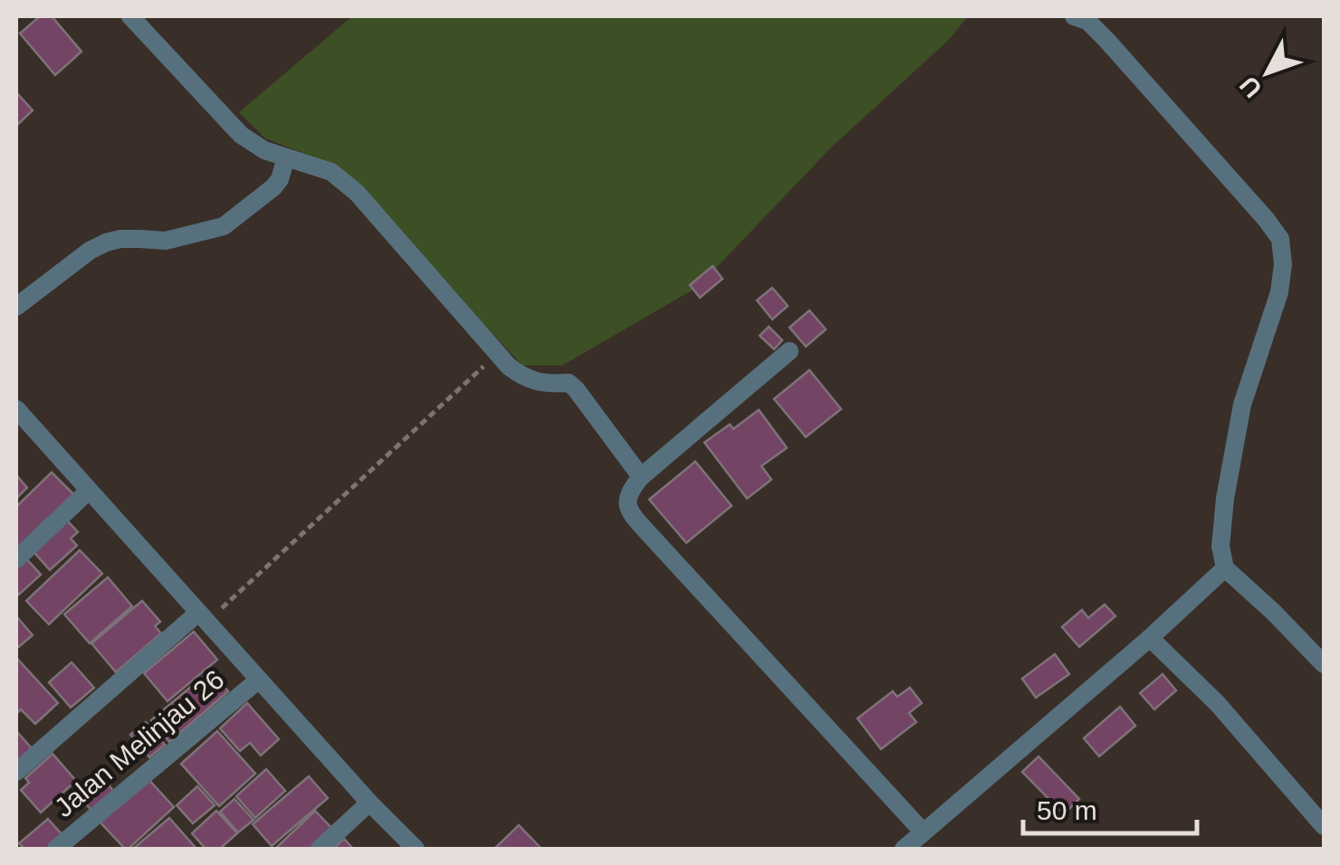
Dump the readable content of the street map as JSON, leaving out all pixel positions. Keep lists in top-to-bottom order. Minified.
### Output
{"streets":{"street":["Jalan Melinjau 26"]},"scale_bar":"50 m","north":"bottom left"}
